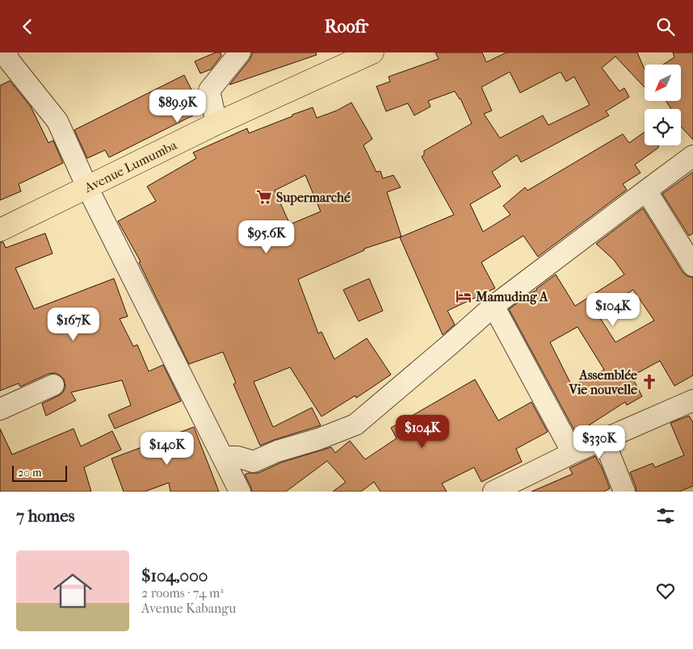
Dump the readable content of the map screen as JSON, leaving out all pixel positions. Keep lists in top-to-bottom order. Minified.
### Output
{"streets":{"main road":["Avenue Lumumba"]},"places":{"supermarket":["Supermarché"],"hotel":["Mamuding A"],"church":["Assemblée Vie nouvelle"]},"scale_bar":"20 m","north":"bottom left","page":{"header":"Roofr","price":["$89.9K","$95.6K","$104K","$167K","$104K","$330K","$140K"],"scale":"20 m","heading":"7 homes","list":[{"name":"$104,000","note":"2 rooms · 74 m² · Avenue Kabangu"}]}}
